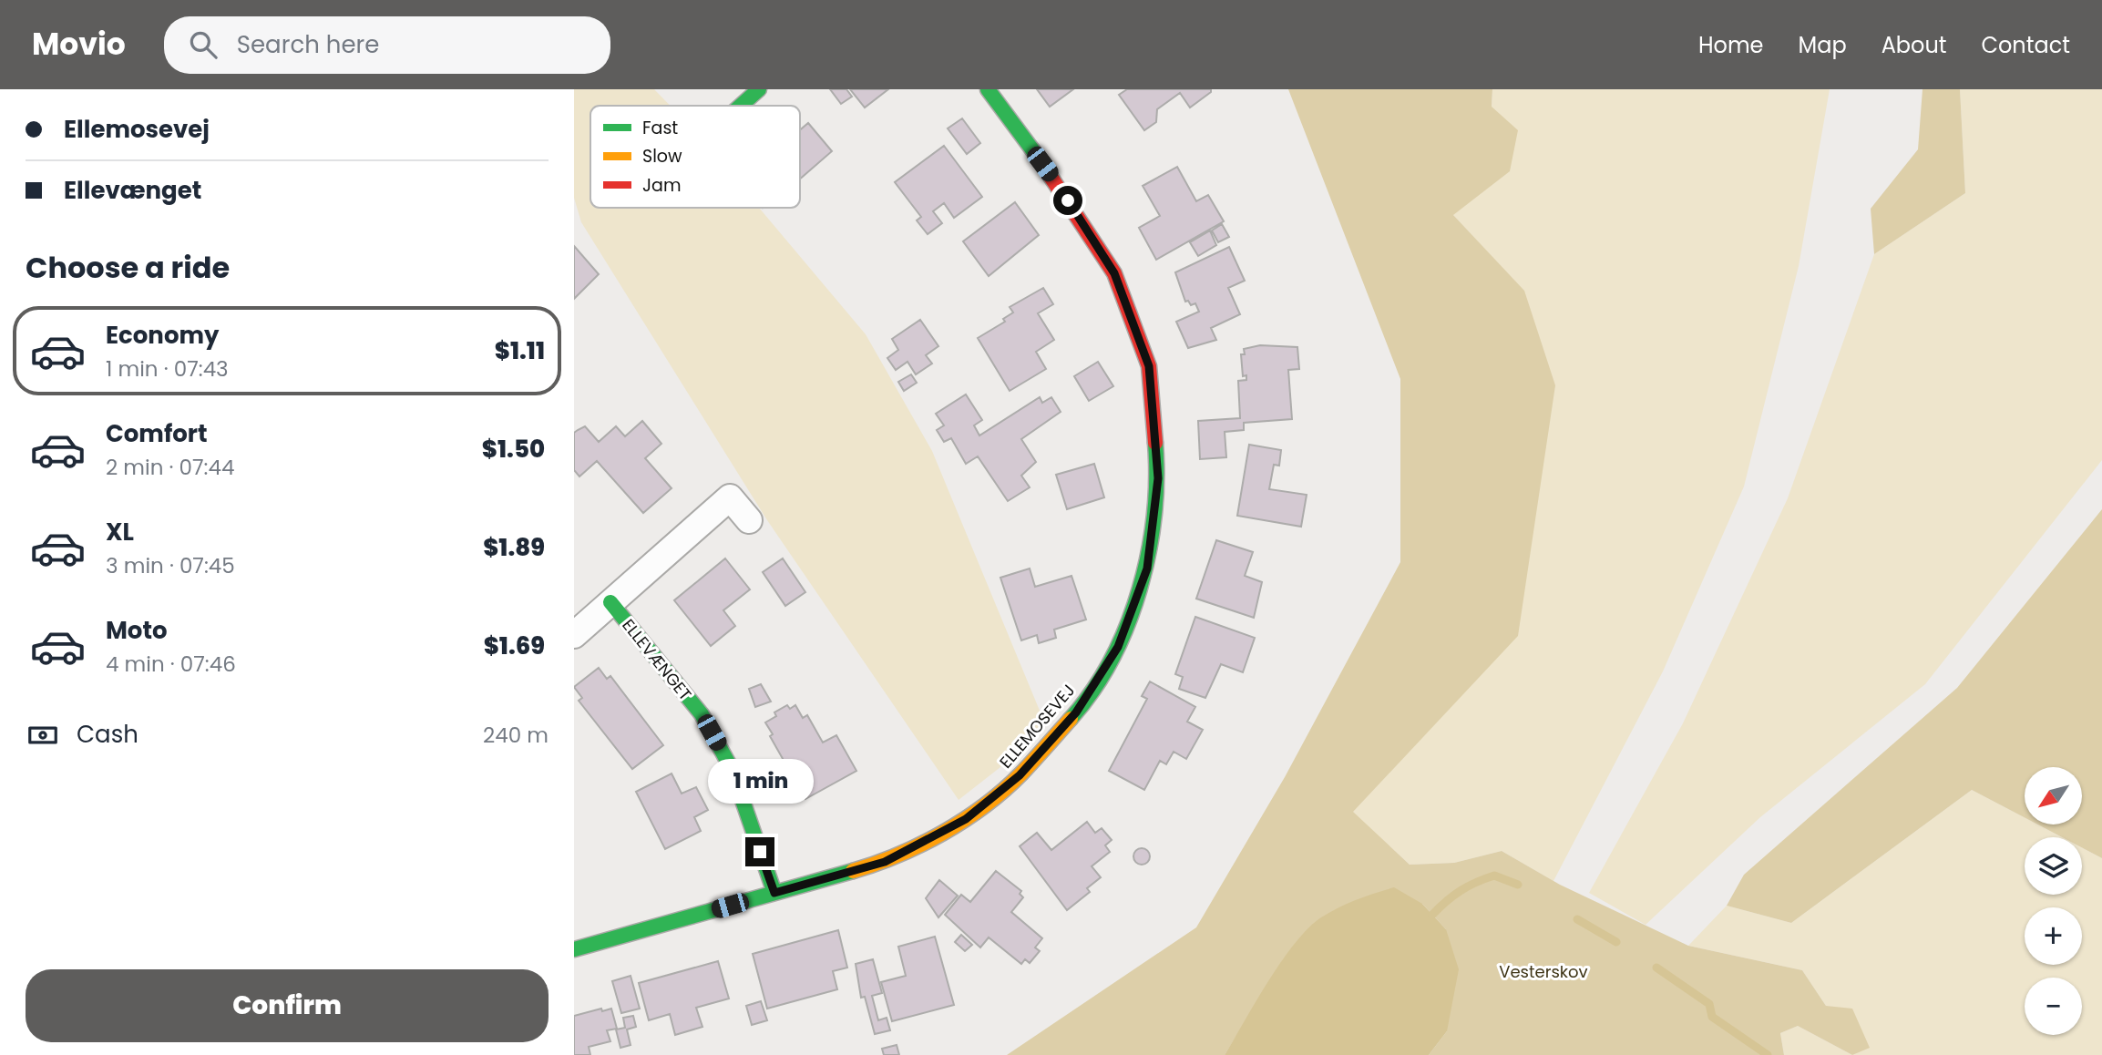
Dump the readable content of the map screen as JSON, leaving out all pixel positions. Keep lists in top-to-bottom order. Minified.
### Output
{"streets":{"street":["ELLEVÆNGET","ELLEMOSEVEJ"]},"crossings":[["ELLEVÆNGET","ELLEMOSEVEJ"]],"parks":["Vesterskov"],"legend":["Fast","Slow","Jam"],"north":"bottom left","page":{"header":"Movio","search":"Search here","nav":["Home","Map","About","Contact"],"banner":["Ellemosevej","Ellevænget"],"heading":"Choose a ride","list":[{"name":"Economy","note":"1 min · 07:43","value":"$1.11"},{"name":"Comfort","note":"2 min · 07:44","value":"$1.50"},{"name":"XL","note":"3 min · 07:45","value":"$1.89"},{"name":"Moto","note":"4 min · 07:46","value":"$1.69"}],"pay":["Cash","240 m"],"bubble":"1 min","map_buttons":["+","−"],"buttons":"Confirm"}}
